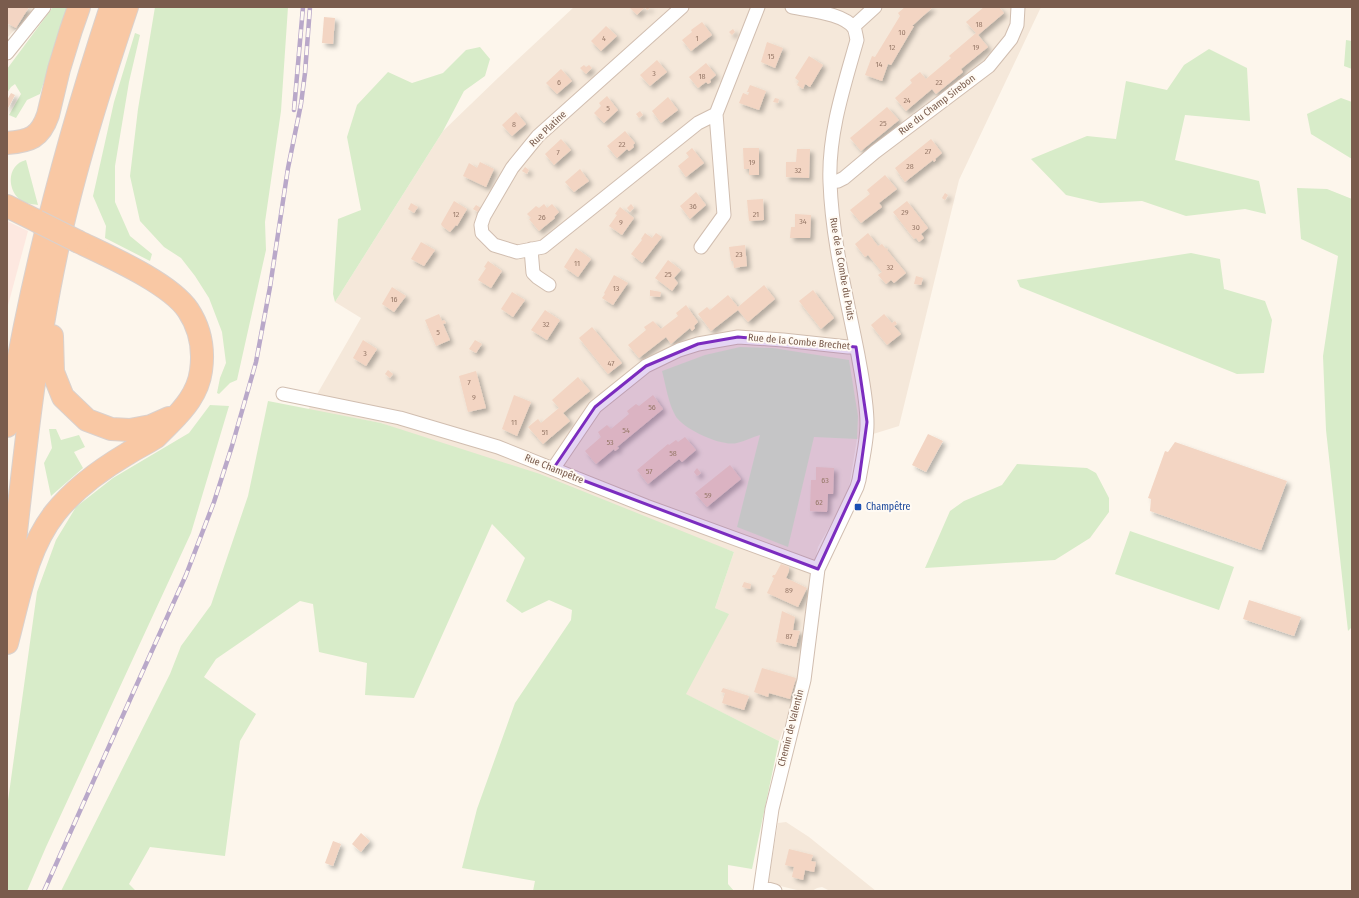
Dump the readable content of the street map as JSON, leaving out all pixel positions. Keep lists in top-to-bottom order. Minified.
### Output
{"streets":{"street":["Rue du Champ Sirebon","Rue Platine","Rue de la Combe du Puits","Rue de la Combe Brechet","Rue Champêtre","Chemin de Valentin"]},"crossings":[["Rue du Champ Sirebon","Rue de la Combe du Puits"],["Rue de la Combe du Puits","Rue de la Combe Brechet"],["Rue de la Combe du Puits","Rue Champêtre"],["Rue de la Combe du Puits","Chemin de Valentin"],["Rue de la Combe Brechet","Rue Champêtre"],["Rue Champêtre","Chemin de Valentin"]],"places":{"transit":["Champêtre"]},"house_numbers":["18","10","4","1","12","19","15","14","3","18","6","22","24","5","25","8","22","27","7","19","28","32","36","29","12","21","26","34","9","30","23","11","32","25","13","16","32","5","3","47","7","9","56","11","54","51","53","58","57","63","59","62","89","87"]}
